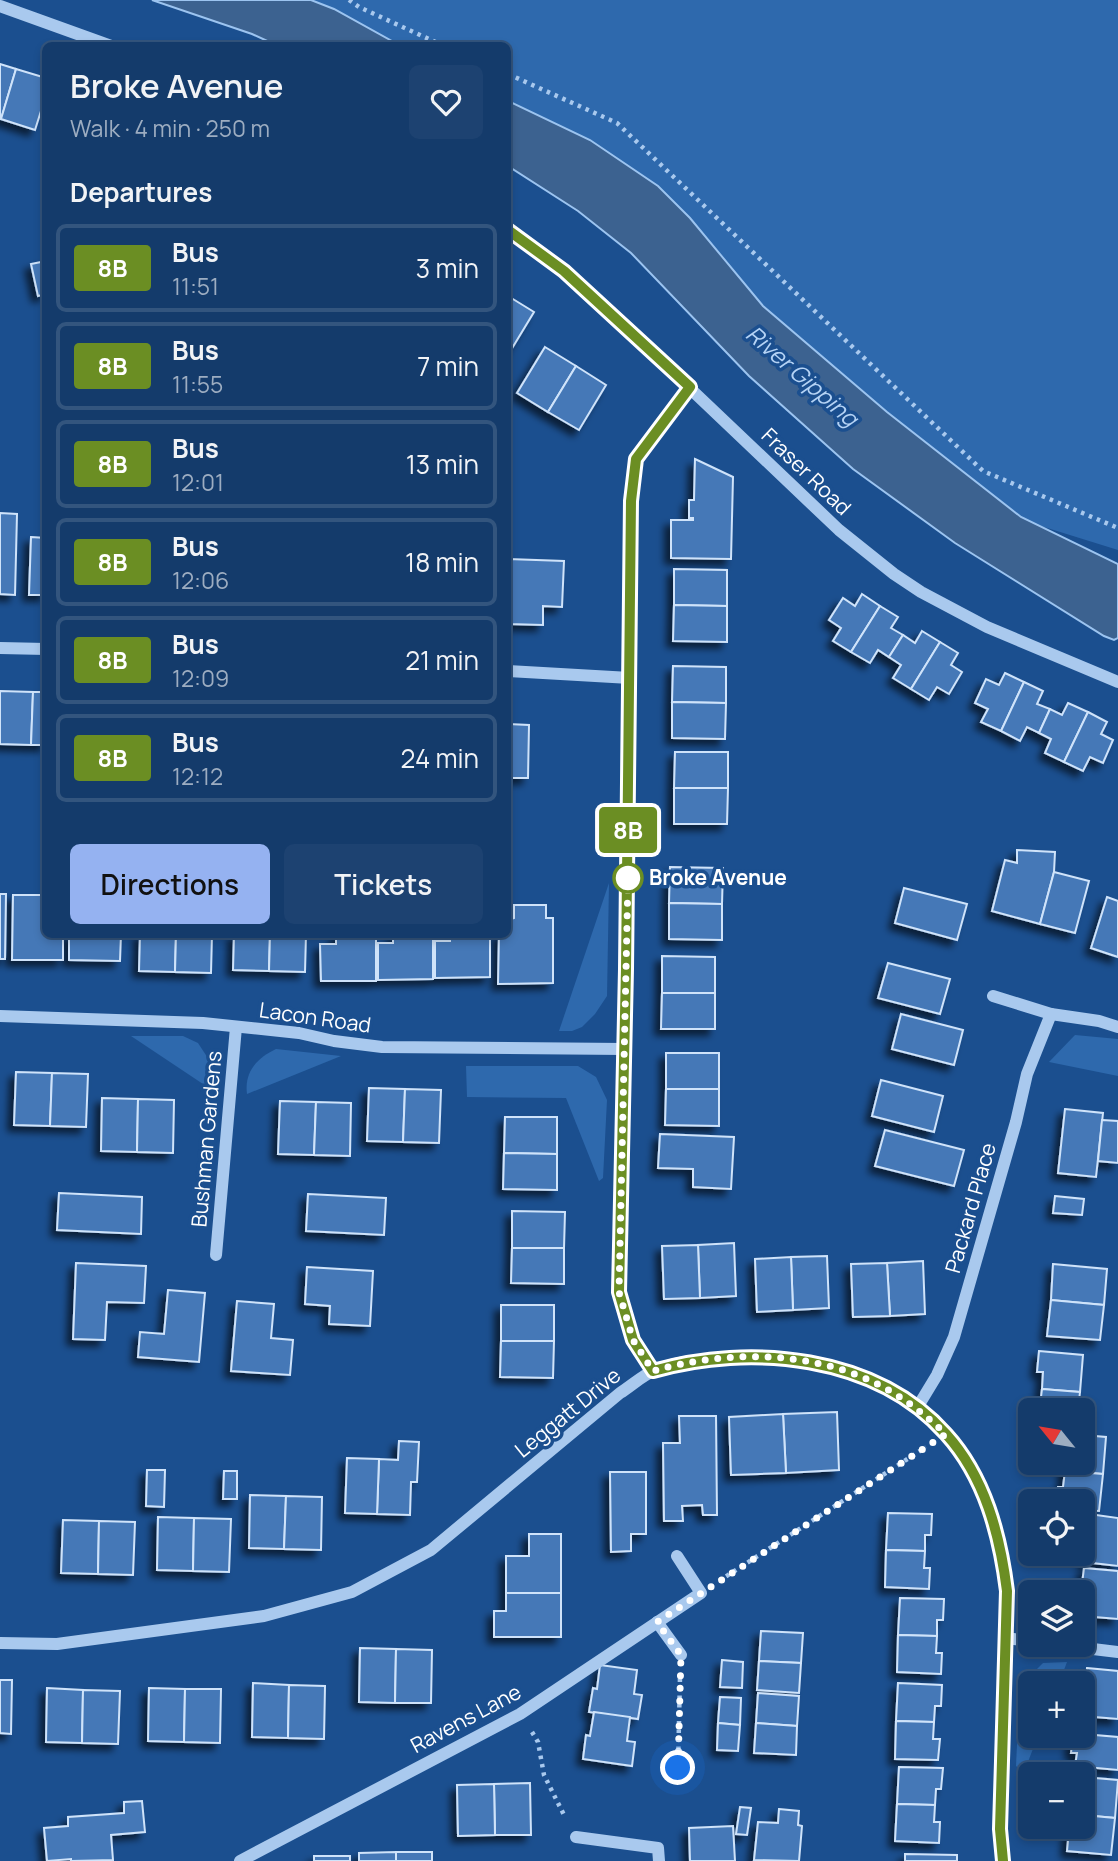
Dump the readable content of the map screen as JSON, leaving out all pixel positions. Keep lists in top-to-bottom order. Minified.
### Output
{"streets":{"street":["Fraser Road","Lacon Road","Bushman Gardens","Packard Place","Leggatt Drive","Ravens Lane"]},"crossings":[["Lacon Road","Bushman Gardens"],["Packard Place","Leggatt Drive"]],"water":["River Gipping"],"places":["Broke Avenue"],"lines":["bus line 8B"],"north":"top left","page":{"on_map":"8B","heading":[["Broke Avenue","Walk · 4 min · 250 m"],"Departures"],"list":[{"mark":"8B","name":"Bus","note":"11:51","value":"3 min"},{"mark":"8B","name":"Bus","note":"11:55","value":"7 min"},{"mark":"8B","name":"Bus","note":"12:01","value":"13 min"},{"mark":"8B","name":"Bus","note":"12:06","value":"18 min"},{"mark":"8B","name":"Bus","note":"12:09","value":"21 min"},{"mark":"8B","name":"Bus","note":"12:12","value":"24 min"}],"buttons":["Directions","Tickets"],"map_buttons":["+","−"]}}
